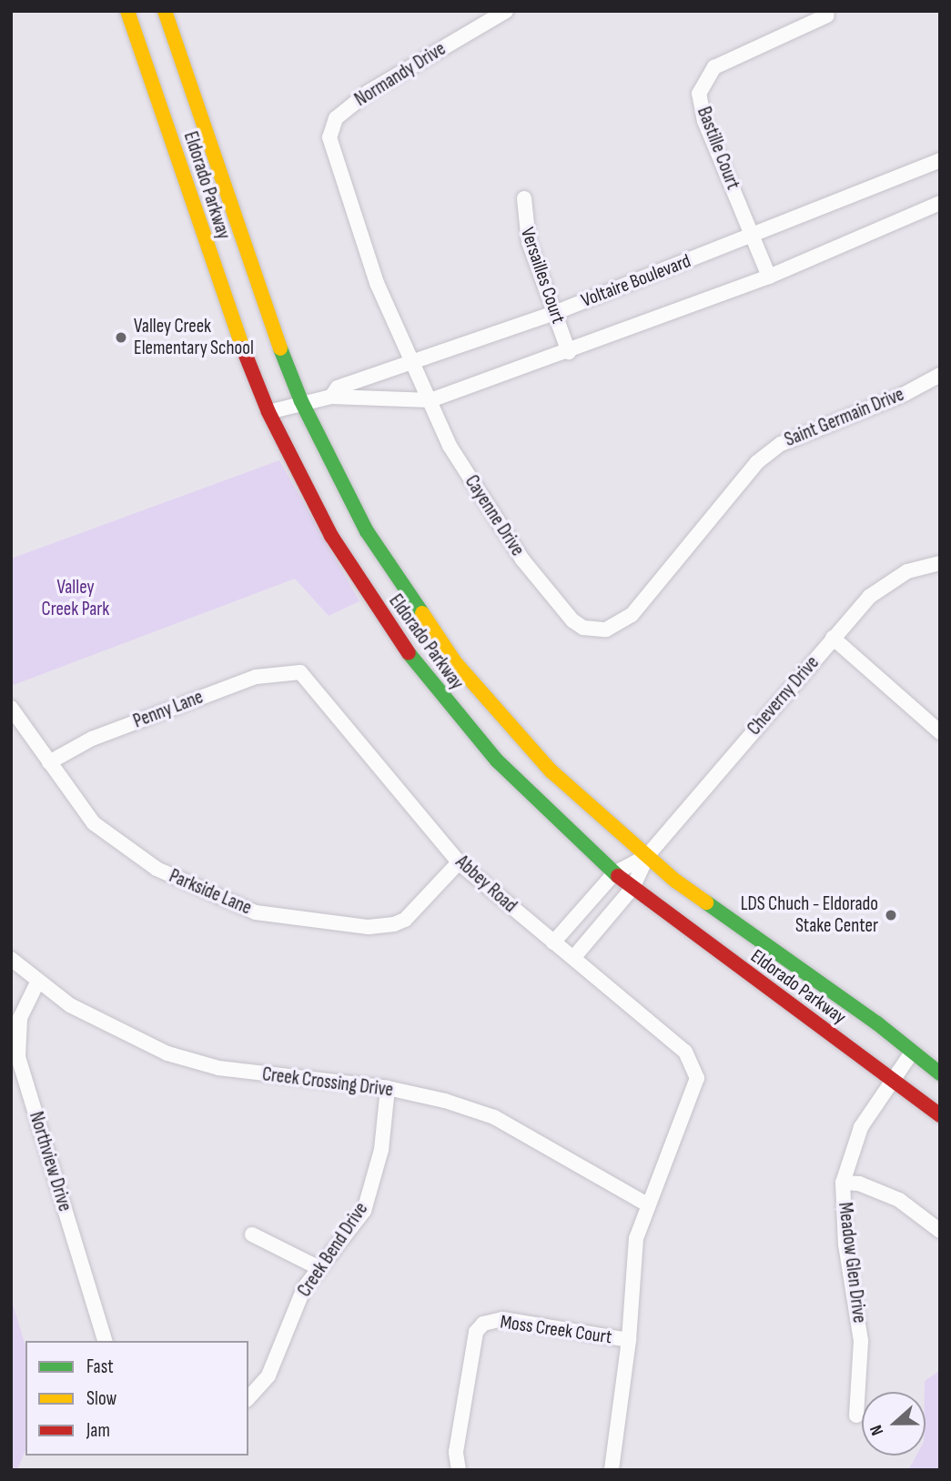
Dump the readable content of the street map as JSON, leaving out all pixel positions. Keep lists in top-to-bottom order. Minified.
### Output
{"streets":{"main road":["Eldorado Parkway"],"street":["Normandy Drive","Bastille Court","Versailles Court","Voltaire Boulevard","Saint Germain Drive","Cayenne Drive","Cheverny Drive","Penny Lane","Abbey Road","Parkside Lane","Creek Crossing Drive","Northview Drive","Creek Bend Drive","Meadow Glen Drive","Moss Creek Court"]},"crossings":[["Normandy Drive","Cayenne Drive"],["Bastille Court","Voltaire Boulevard"],["Eldorado Parkway","Voltaire Boulevard"],["Eldorado Parkway","Cheverny Drive"],["Eldorado Parkway","Meadow Glen Drive"],["Versailles Court","Voltaire Boulevard"],["Voltaire Boulevard","Cayenne Drive"],["Saint Germain Drive","Cayenne Drive"],["Cheverny Drive","Abbey Road"],["Penny Lane","Abbey Road"],["Penny Lane","Parkside Lane"],["Abbey Road","Parkside Lane"],["Abbey Road","Moss Creek Court"],["Creek Crossing Drive","Northview Drive"],["Creek Crossing Drive","Creek Bend Drive"],["Creek Crossing Drive","Moss Creek Court"]],"parks":["Valley Creek Park"],"places":["Valley Creek Elementary School","LDS Chuch - Eldorado Stake Center"],"legend":["Fast","Slow","Jam"],"north":"left"}
